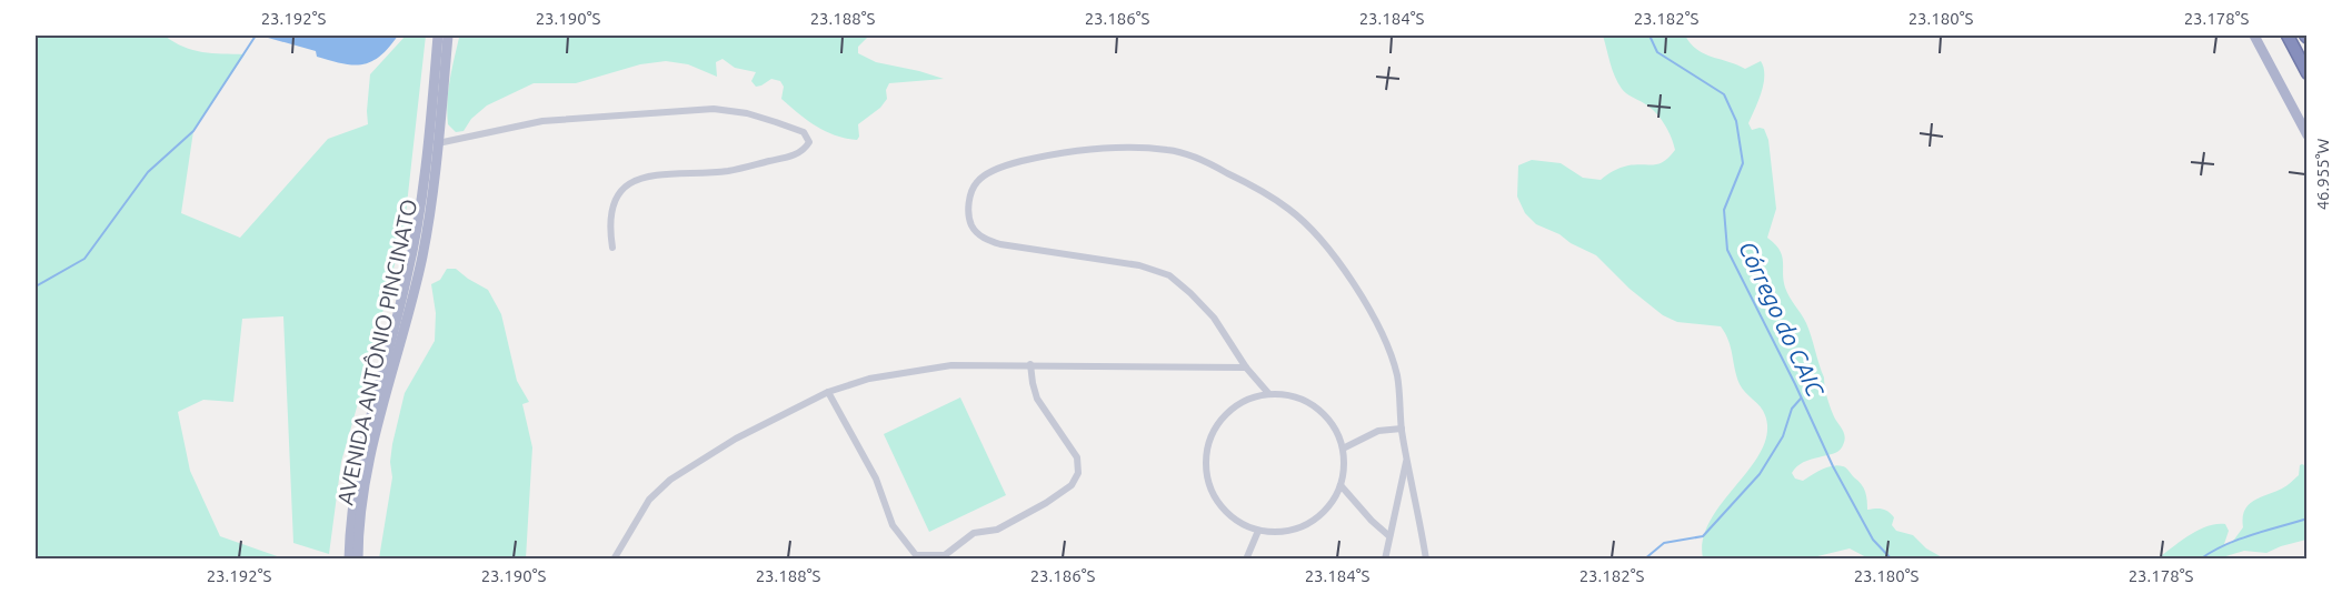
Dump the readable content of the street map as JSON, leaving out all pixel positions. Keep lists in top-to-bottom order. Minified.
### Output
{"streets":{"main road":["AVENIDA ANTÔNIO PINCINATO"]},"water":["Córrego do CAIC"],"coordinates":["23.192°S","23.190°S","23.188°S","23.186°S","23.184°S","23.182°S","23.180°S","23.178°S","46.955°W"]}
